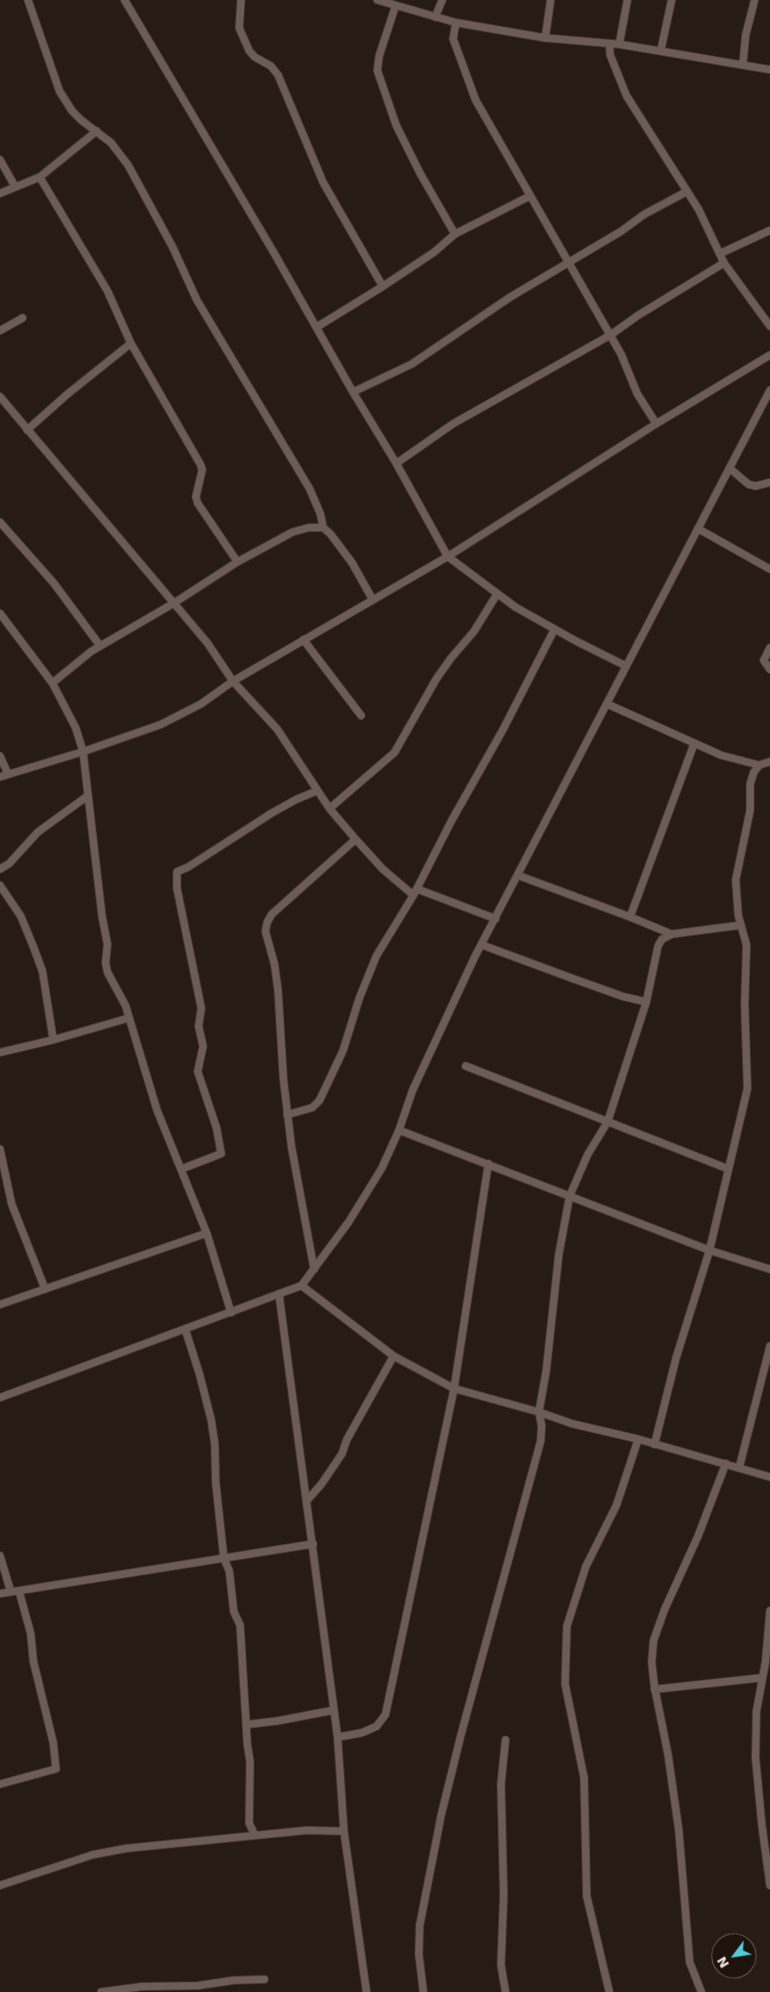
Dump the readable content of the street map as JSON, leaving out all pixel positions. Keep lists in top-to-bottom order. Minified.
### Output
{"north":"bottom left"}
